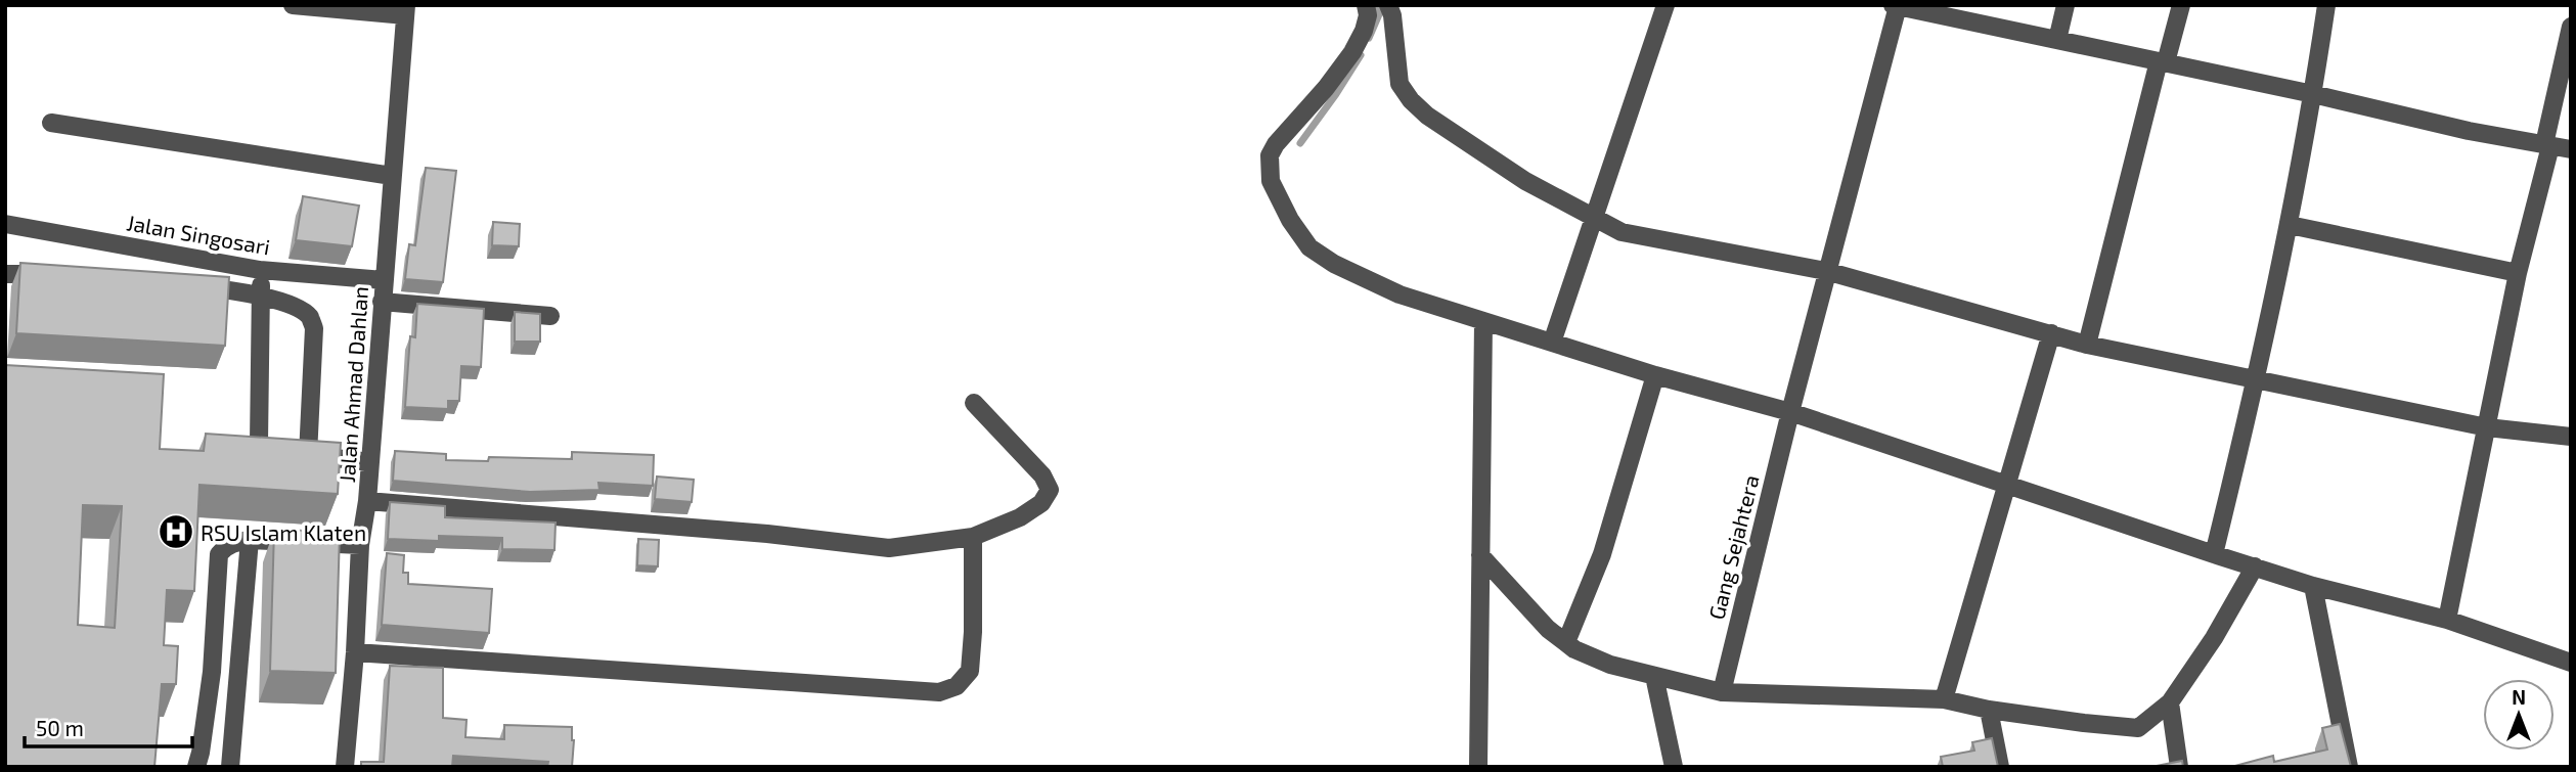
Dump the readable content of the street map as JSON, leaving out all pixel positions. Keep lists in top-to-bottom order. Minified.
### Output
{"streets":{"street":["Jalan Singosari","Jalan Ahmad Dahlan","Gang Sejahtera"]},"crossings":[["Jalan Singosari","Jalan Ahmad Dahlan"]],"places":{"hospital":["RSU Islam Klaten"]},"scale_bar":"50 m","north":"top"}
